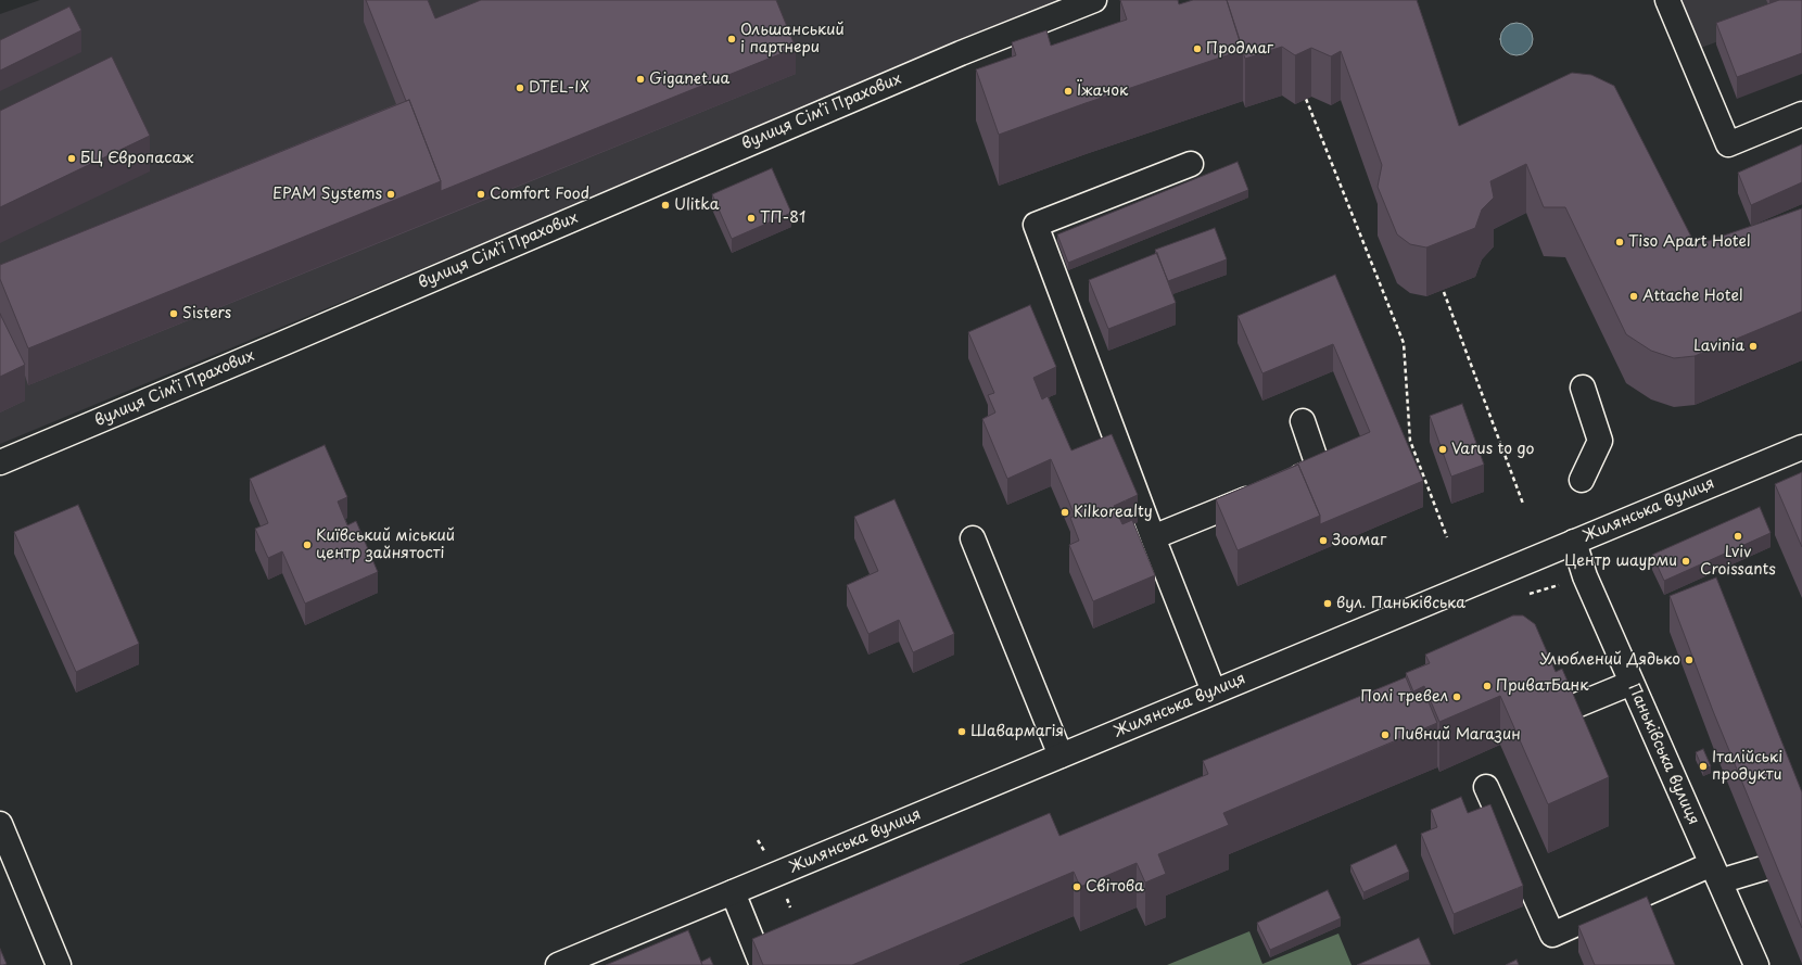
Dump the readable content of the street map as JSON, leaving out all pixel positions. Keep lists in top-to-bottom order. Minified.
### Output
{"streets":{"street":["вулиця Сімʼї Прахових","Жилянська вулиця","Паньківська вулиця"]},"crossings":[["Жилянська вулиця","Паньківська вулиця"]],"places":["Ольшанський і партнери","Продмаг","Giganet.ua","DTEL-IX","Їжачок","БЦ Європасаж","EPAM Systems","Comfort Food","Ulitka","ТП-81","Tiso Apart Hotel","Attache Hotel","Sisters","Lavinia","Varus to go","Kilkorealty","Lviv Croissants","Зоомаг","Київський міський центр зайнятості","Центр шаурми","вул. Паньківська","Улюблений Дядько","ПриватБанк","Полі тревел","Шавармагія","Пивний Магазин","Італійські продукти","Світова"]}
